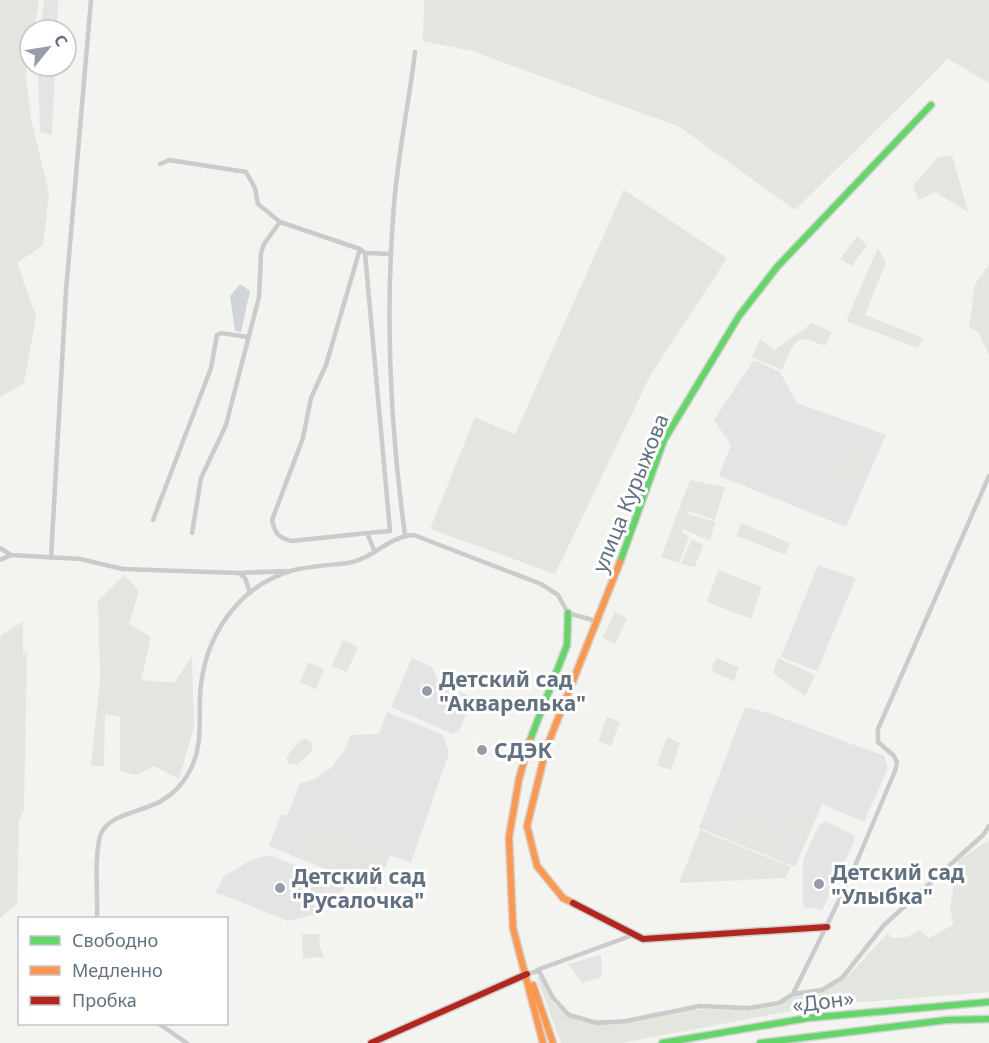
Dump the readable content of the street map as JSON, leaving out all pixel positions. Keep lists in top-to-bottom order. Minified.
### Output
{"streets":{"main road":["улица Курыжова","«Дон»"]},"places":["Детский сад \"Акварелька\"","СДЭК","Детский сад \"Улыбка\"","Детский сад \"Русалочка\""],"legend":["Свободно","Медленно","Пробка"],"north":"top right"}
